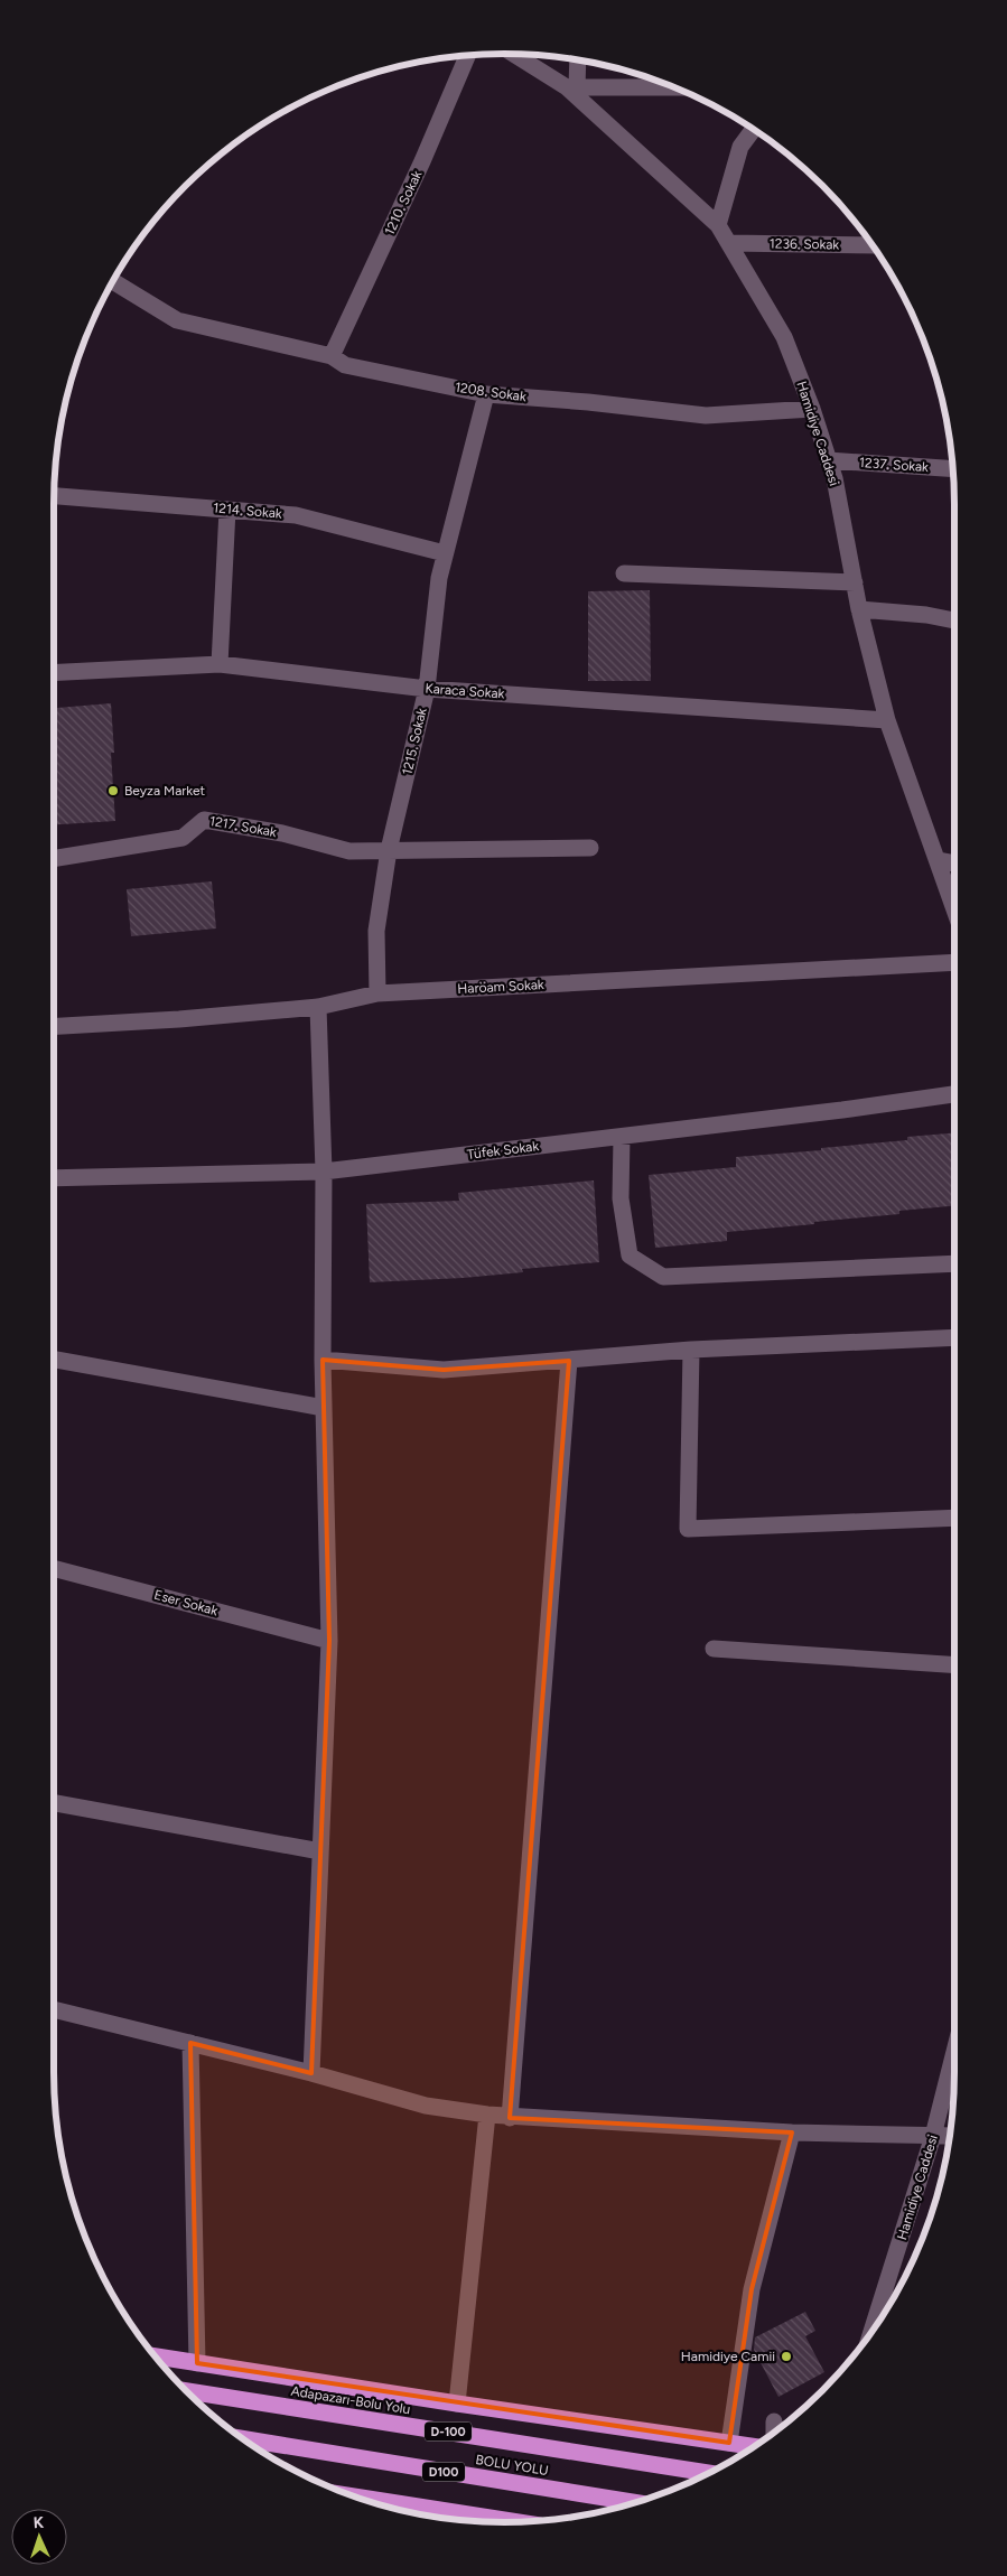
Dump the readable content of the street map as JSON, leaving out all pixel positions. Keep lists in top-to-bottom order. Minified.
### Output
{"streets":{"highway":["Adapazarı-Bolu Yolu","D-100","BOLU YOLU","D100"],"street":["1210. Sokak","1236. Sokak","1208. Sokak","Hamidiye Caddesi","1237. Sokak","1214. Sokak","Karaca Sokak","1215. Sokak","1217. Sokak","Haröam Sokak","Tüfek Sokak","Eser Sokak"]},"crossings":[["1210. Sokak","1208. Sokak"],["1236. Sokak","Hamidiye Caddesi"],["1208. Sokak","Hamidiye Caddesi"],["1208. Sokak","1215. Sokak"],["Hamidiye Caddesi","1237. Sokak"],["Hamidiye Caddesi","Karaca Sokak"],["1214. Sokak","1215. Sokak"],["Karaca Sokak","1215. Sokak"],["1215. Sokak","1217. Sokak"],["1215. Sokak","Haröam Sokak"]],"places":["Beyza Market","Hamidiye Camii"],"north":"top"}
